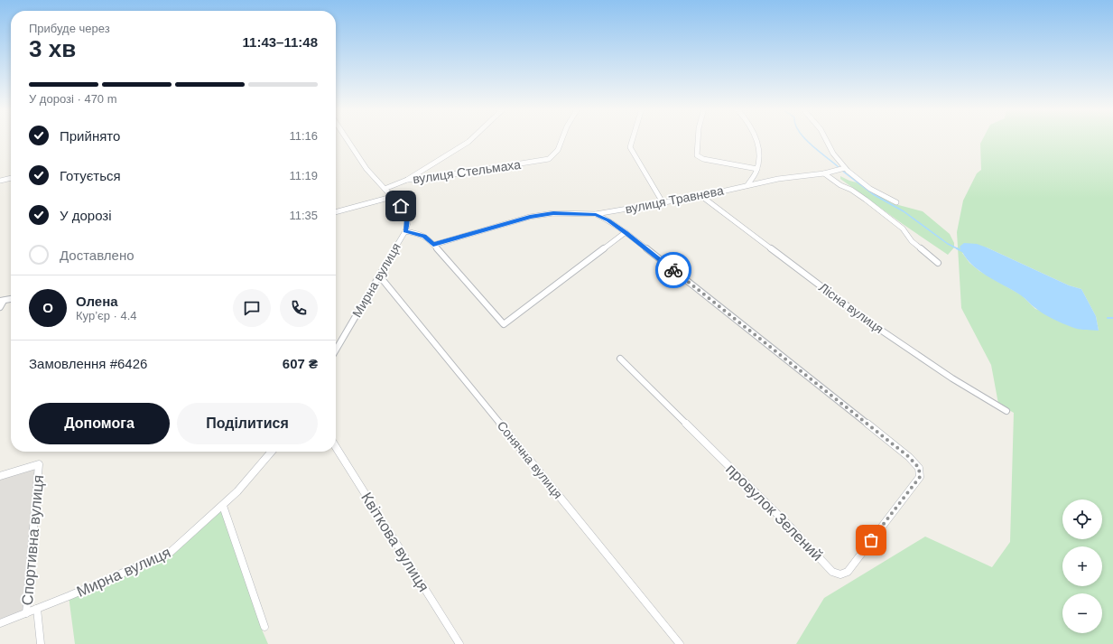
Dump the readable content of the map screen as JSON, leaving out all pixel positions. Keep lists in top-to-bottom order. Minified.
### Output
{"streets":{"street":["вулиця Стельмаха","вулиця Травнева","Мирна вулиця","Лісна вулиця","Сонячна вулиця","провулок Зелений","Спортивна вулиця","Квіткова вулиця"]},"crossings":[["вулиця Травнева","Лісна вулиця"],["Мирна вулиця","Сонячна вулиця"],["Мирна вулиця","Спортивна вулиця"]],"page":{"heading":["3 хв","Прибуде через","11:43–11:48"],"panel":["Олена","Кур’єр · 4.4","Замовлення #6426","607 ₴"],"bar":"У дорозі · 470 m","list":[["Прийнято","11:16"],["Готується","11:19"],["У дорозі","11:35"],"Доставлено"],"round":"О","buttons":["Допомога","Поділитися"],"map_buttons":["+","−"]}}
